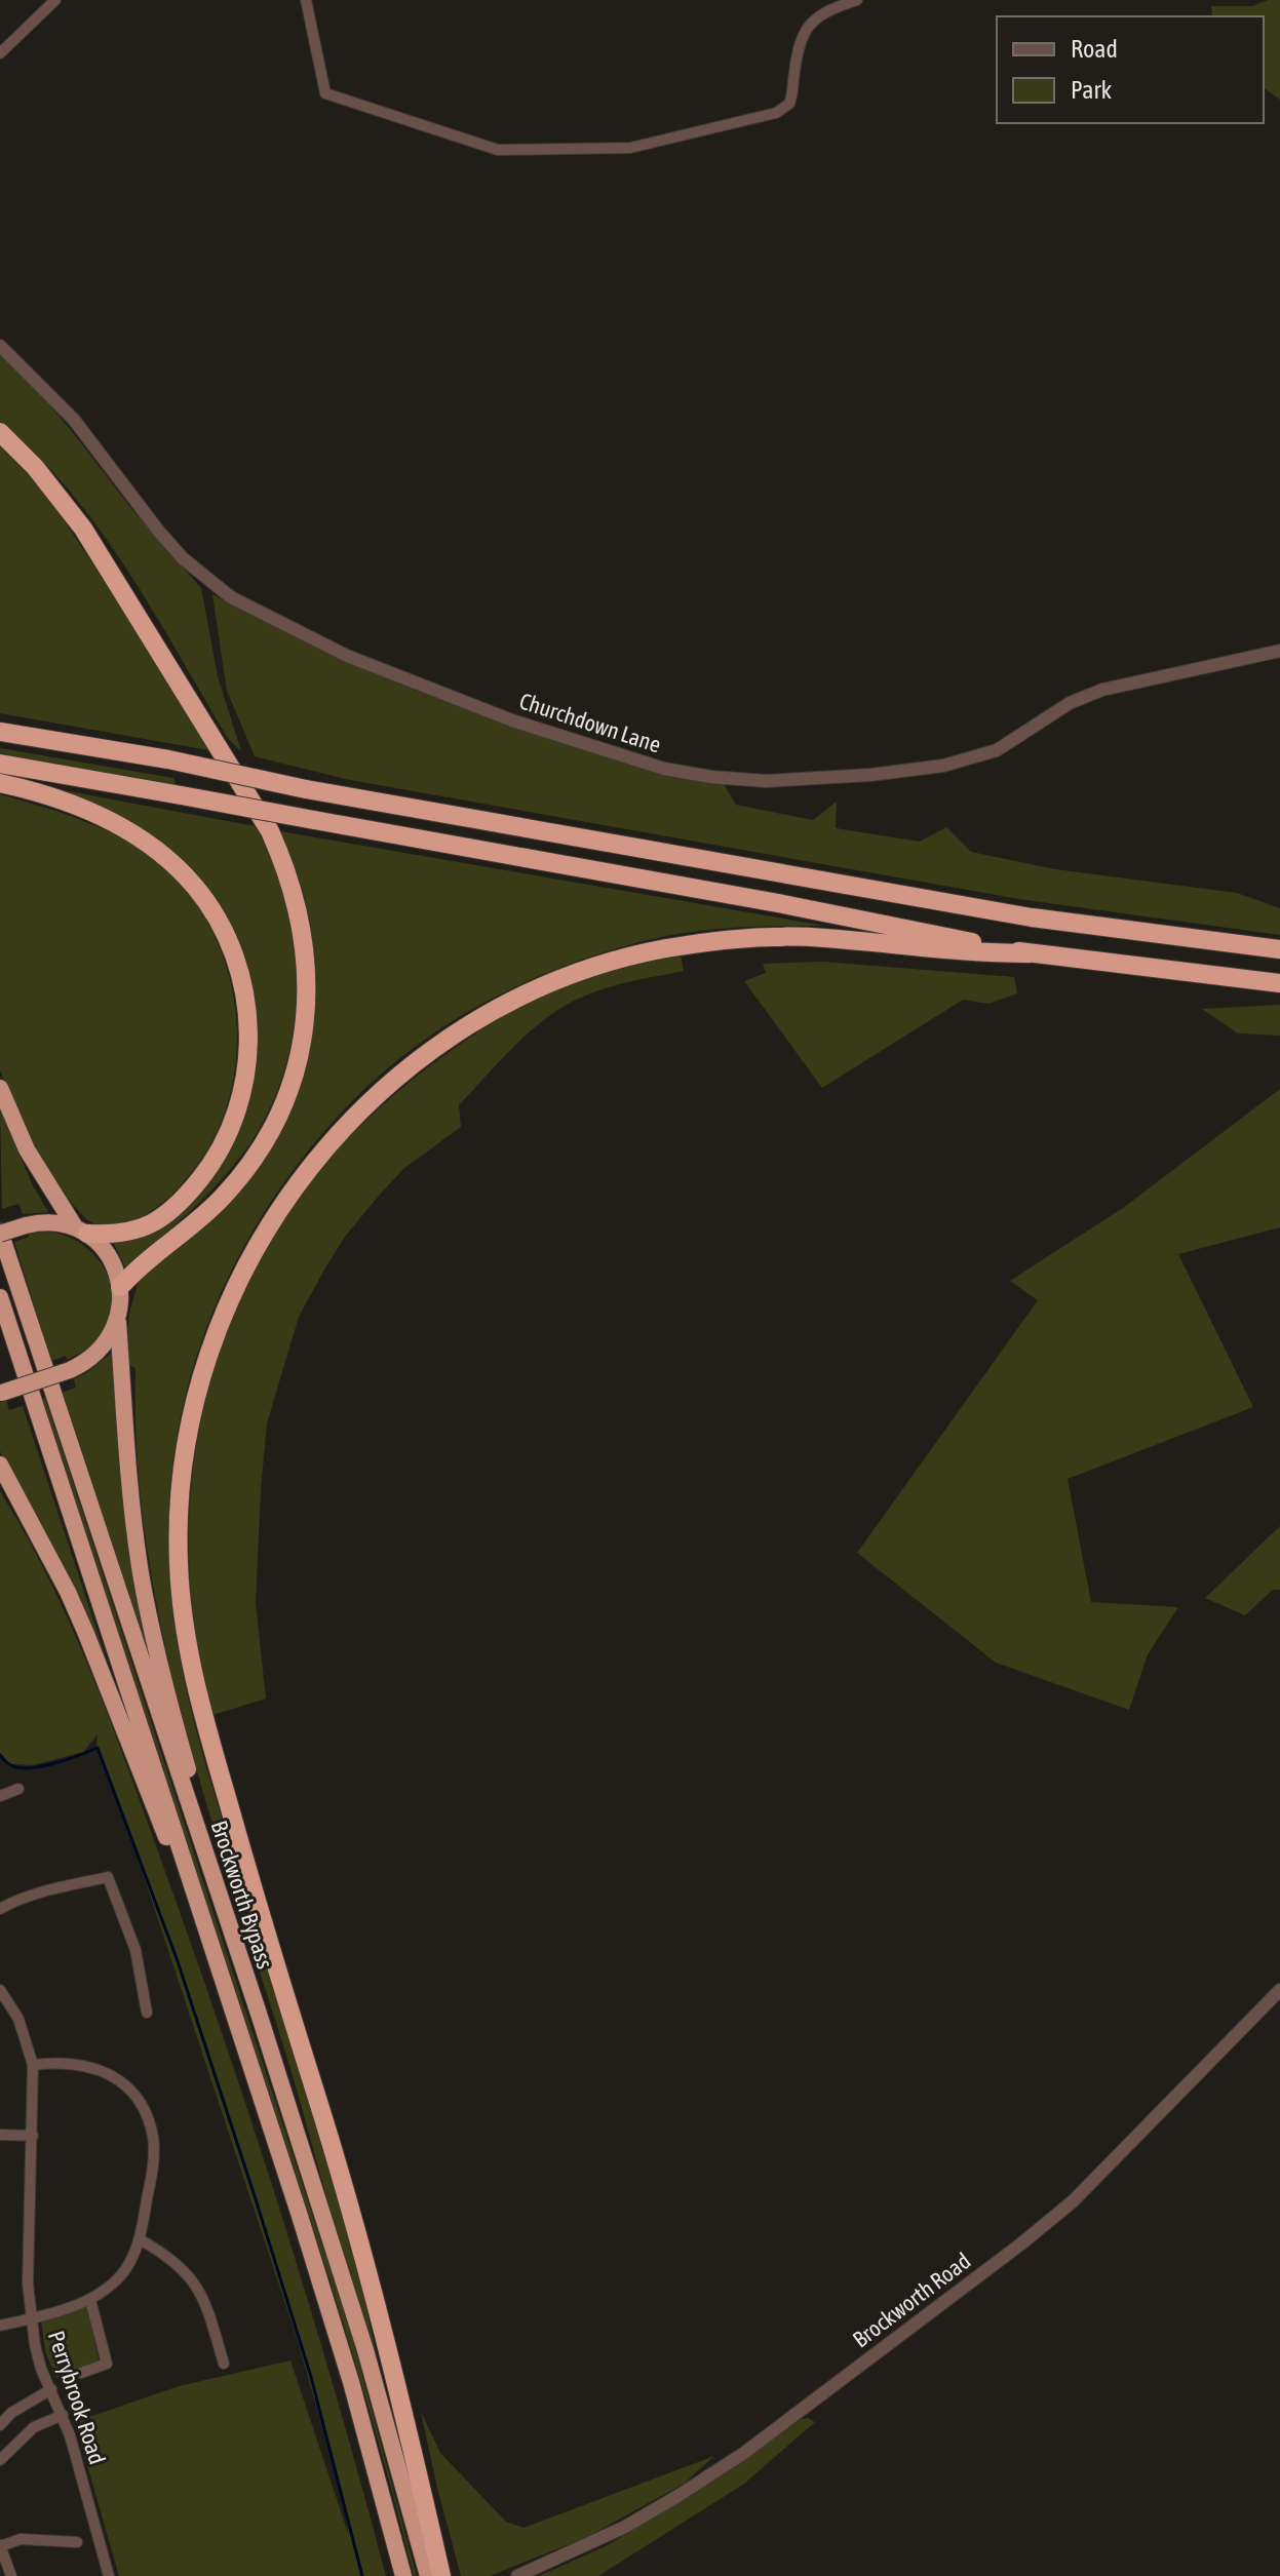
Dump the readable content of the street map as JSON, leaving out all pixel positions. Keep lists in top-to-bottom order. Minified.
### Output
{"streets":{"highway":["Brockworth Bypass"],"street":["Churchdown Lane","Brockworth Road","Perrybrook Road"]},"legend":["Road","Park"]}
